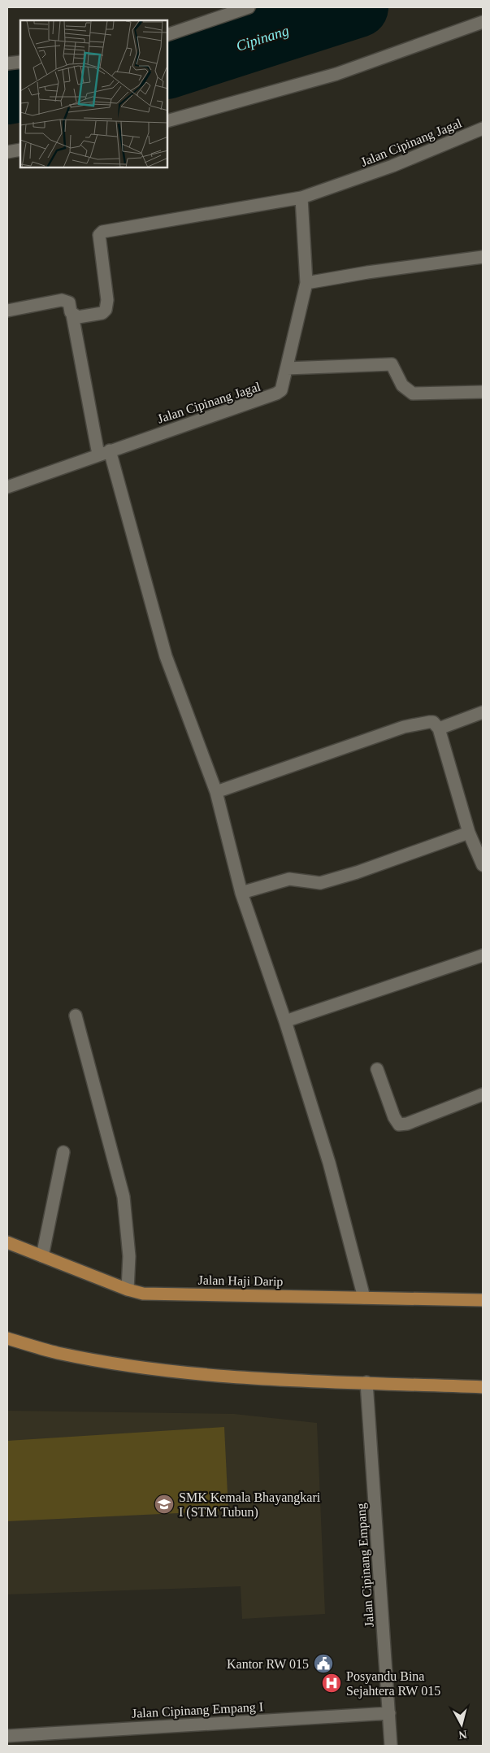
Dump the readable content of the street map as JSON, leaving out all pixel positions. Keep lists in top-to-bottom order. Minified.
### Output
{"streets":{"main road":["Jalan Haji Darip"],"street":["Jalan Cipinang Jagal","Jalan Cipinang Empang","Jalan Cipinang Empang I"]},"crossings":[["Jalan Cipinang Empang","Jalan Cipinang Empang I"]],"water":["Cipinang"],"places":{"school or university":["SMK Kemala Bhayangkari I (STM Tubun)"],"public building":["Kantor RW 015"],"hospital":["Posyandu Bina Sejahtera RW 015"]},"north":"bottom"}
